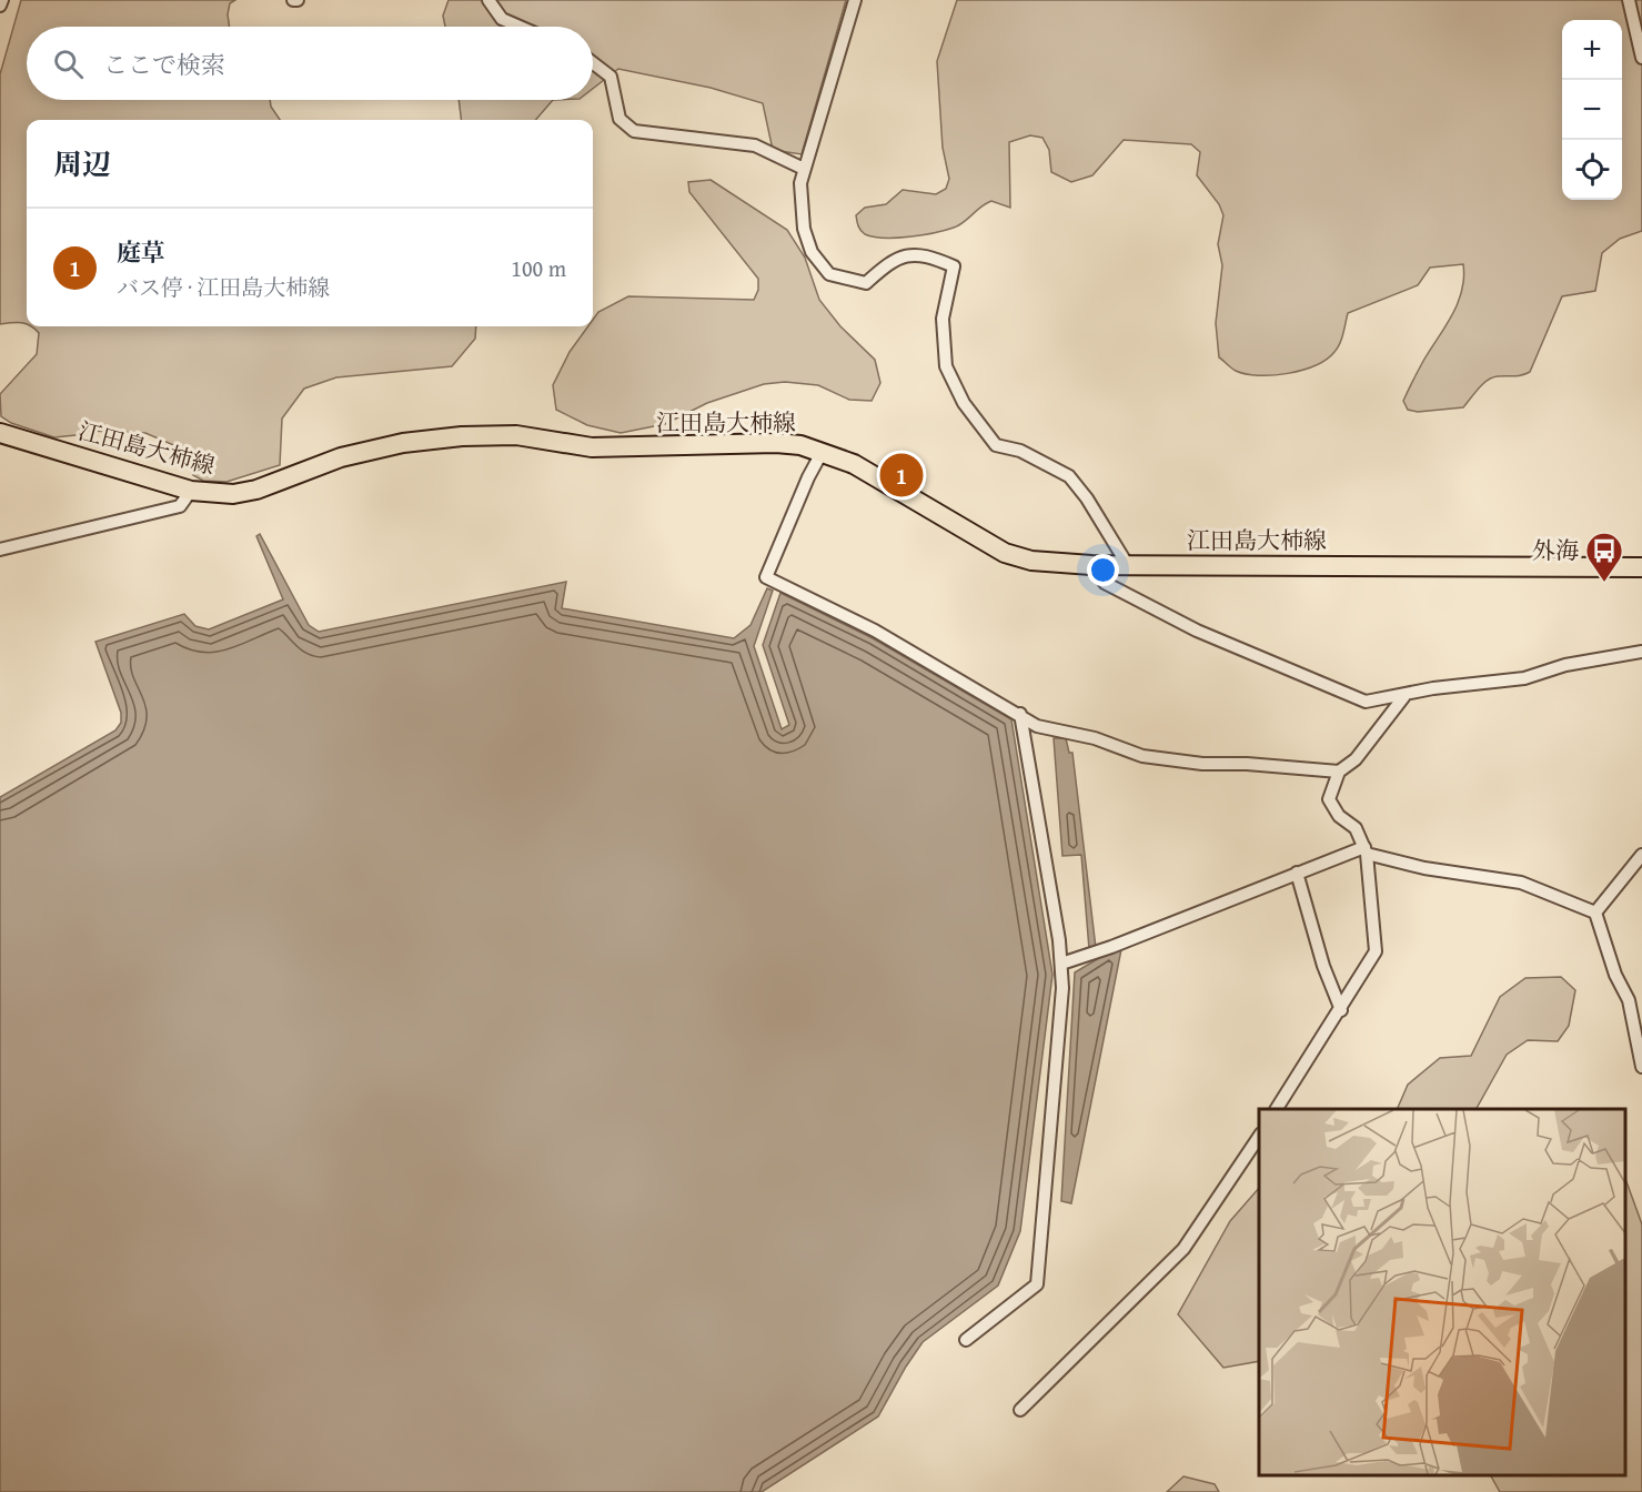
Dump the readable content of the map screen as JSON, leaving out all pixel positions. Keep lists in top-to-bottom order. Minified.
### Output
{"streets":{"main road":["江田島大柿線"]},"places":{"bus stop":["外海"]},"page":{"map_buttons":["+","−"],"search":"ここで検索","heading":"周辺","list":[{"mark":"1","name":"庭草","note":"バス停 · 江田島大柿線","value":"100 m"}],"pins":"1"}}
